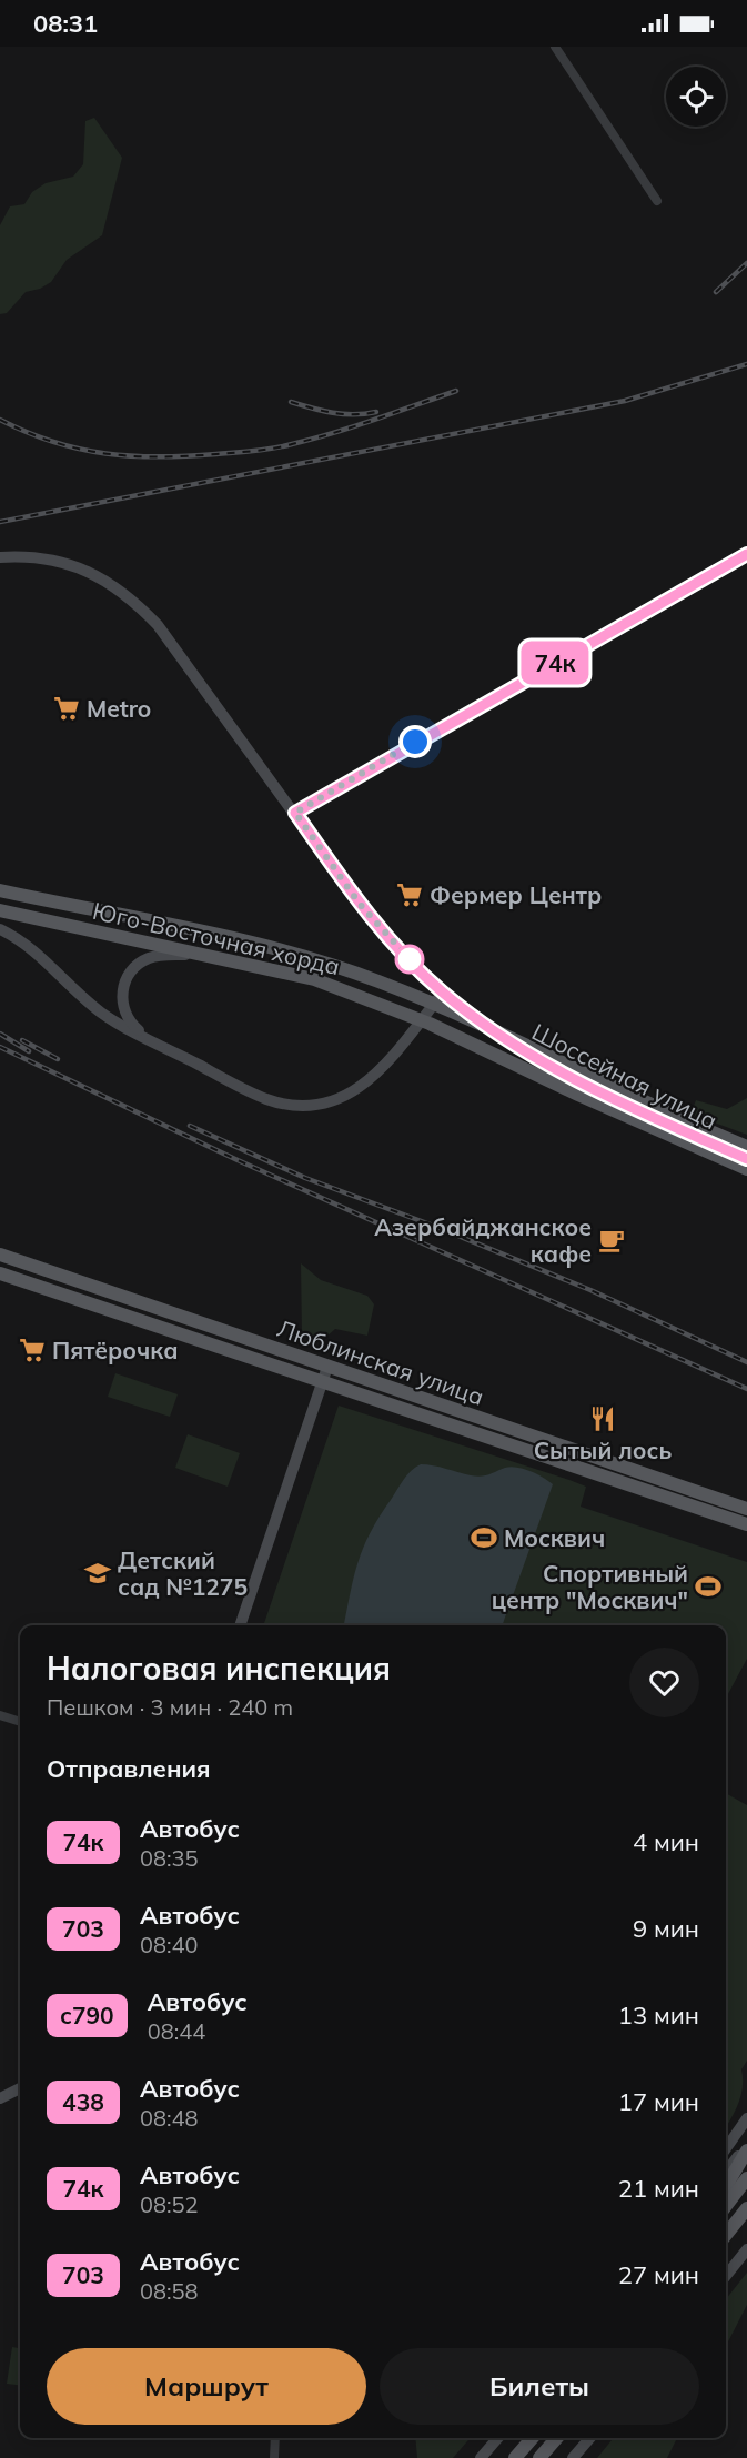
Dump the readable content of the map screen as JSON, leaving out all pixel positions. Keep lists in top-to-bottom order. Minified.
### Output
{"streets":{"main road":["Юго-Восточная хорда","Шоссейная улица","Люблинская улица"]},"places":{"supermarket":["Metro","Фермер Центр","Пятёрочка"],"cafe":["Азербайджанское кафе"],"restaurant":["Сытый лось"],"sports":["Москвич","Спортивный центр \"Москвич\""],"school or university":["Детский сад №1275"]},"lines":["bus line 74к"],"page":{"status":"08:31","on_map":"74к","heading":[["Налоговая инспекция","Пешком · 3 мин · 240 m"],"Отправления"],"list":[{"mark":"74к","name":"Автобус","note":"08:35","value":"4 мин"},{"mark":"703","name":"Автобус","note":"08:40","value":"9 мин"},{"mark":"с790","name":"Автобус","note":"08:44","value":"13 мин"},{"mark":"438","name":"Автобус","note":"08:48","value":"17 мин"},{"mark":"74к","name":"Автобус","note":"08:52","value":"21 мин"},{"mark":"703","name":"Автобус","note":"08:58","value":"27 мин"}],"buttons":["Маршрут","Билеты"]}}
